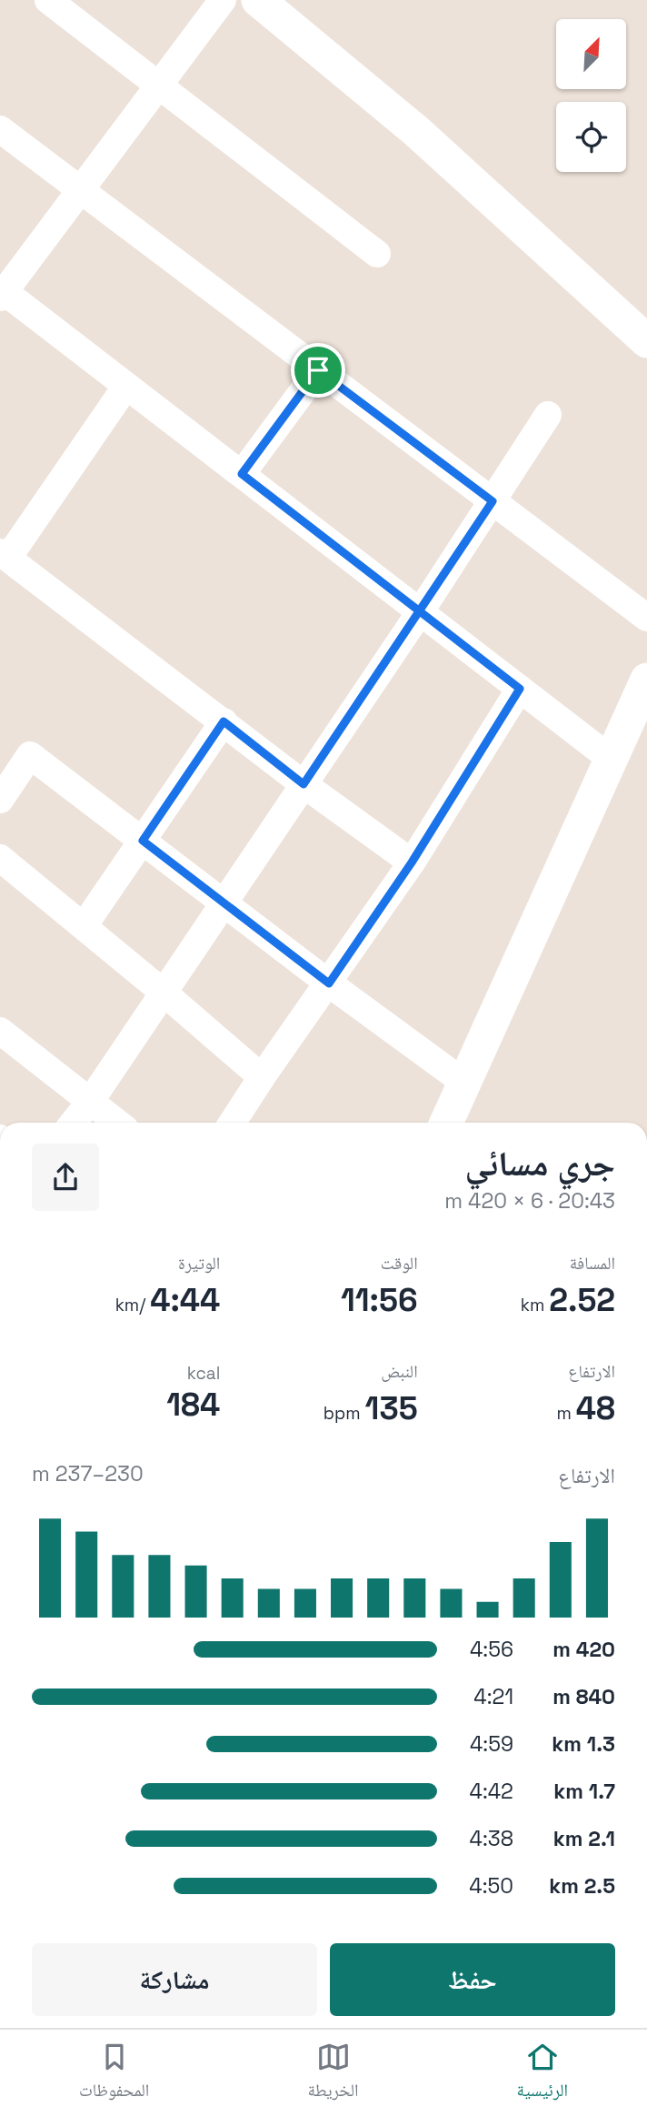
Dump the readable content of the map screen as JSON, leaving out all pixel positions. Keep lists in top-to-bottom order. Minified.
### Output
{"north":"top right","page":{"heading":["جري مسائي","20:43 · 6 × 420 m"],"stats":[["المسافة","2.52 km"],["الوقت","11:56"],["الوتيرة","4:44 /km"],["الارتفاع","48 m"],["النبض","135 bpm"],["kcal","184"]],"chart":["الارتفاع","230–237 m"],"list":[{"name":"420 m","note":"4:56"},{"name":"840 m","note":"4:21"},{"name":"1.3 km","note":"4:59"},{"name":"1.7 km","note":"4:42"},{"name":"2.1 km","note":"4:38"},{"name":"2.5 km","note":"4:50"}],"buttons":["حفظ","مشاركة"],"tabs":["الرئيسية","الخريطة","المحفوظات"]}}
